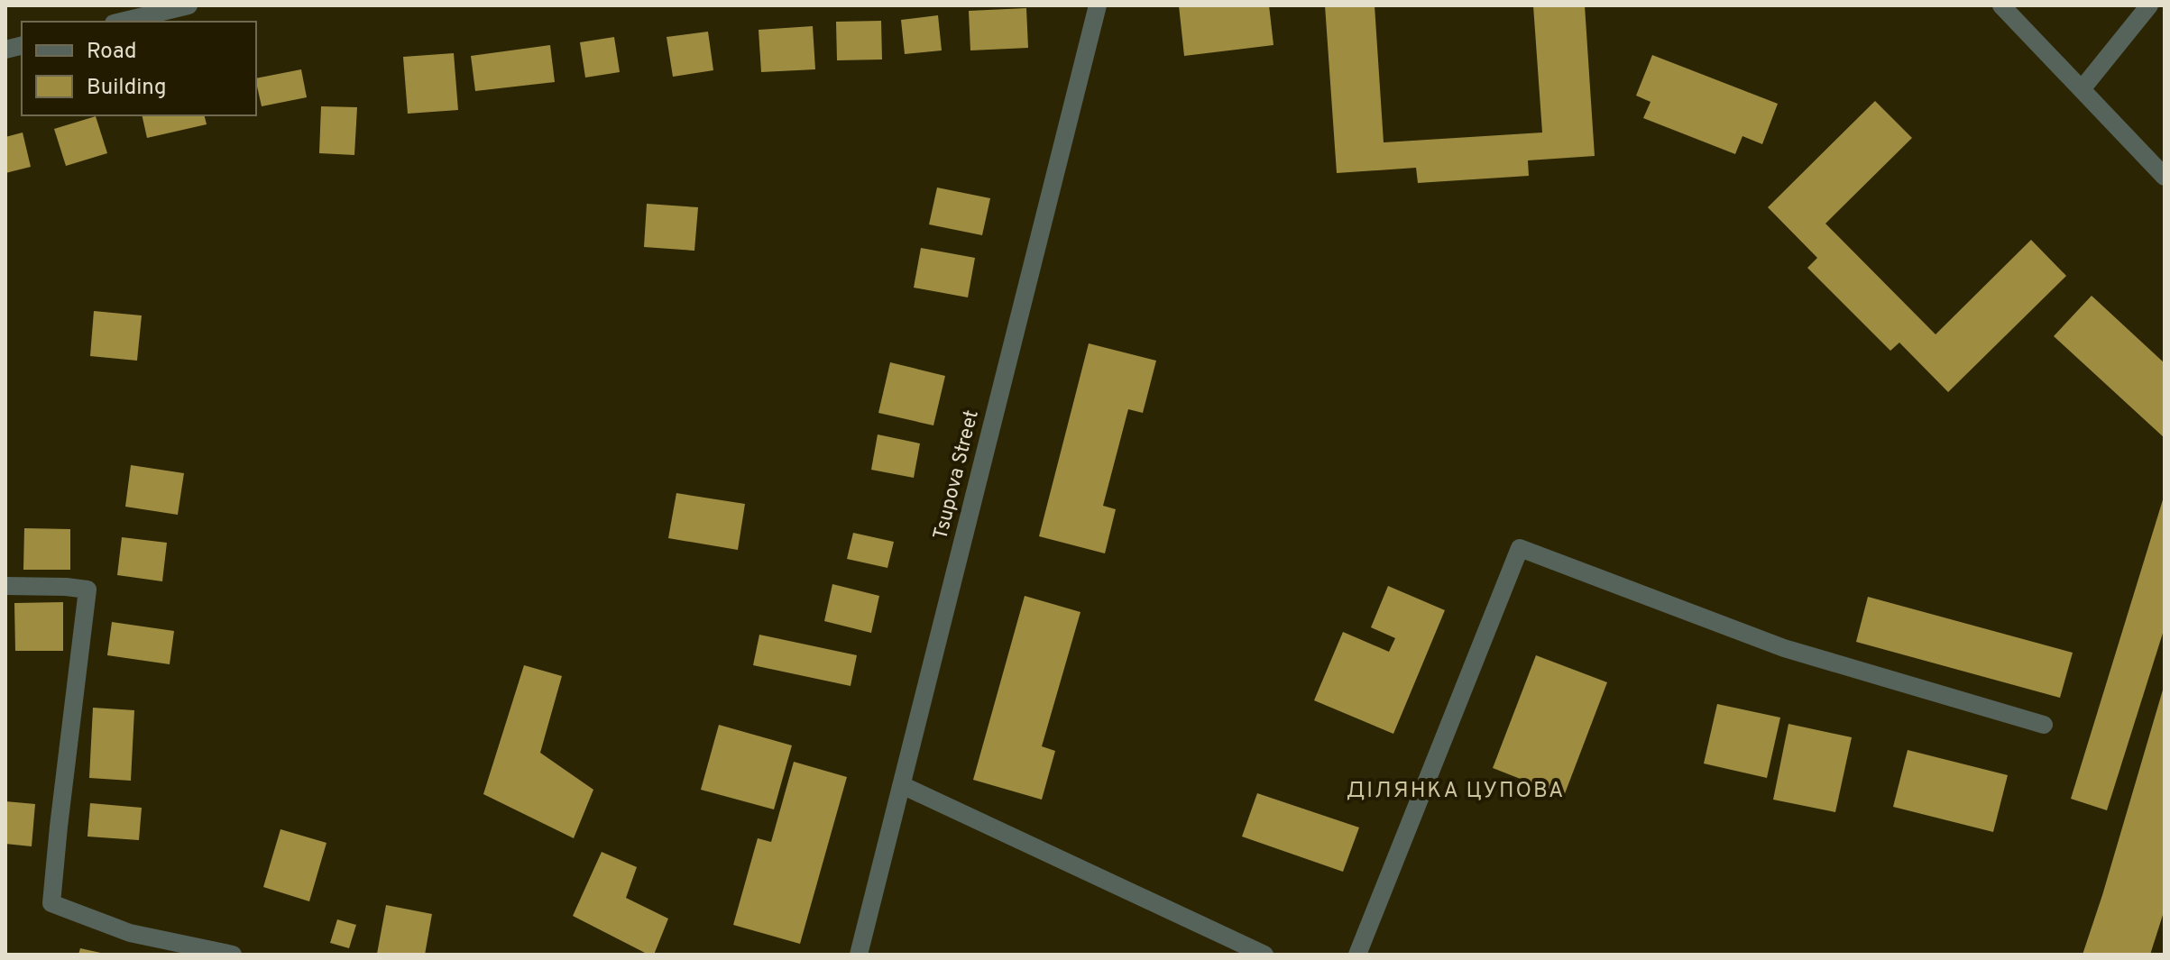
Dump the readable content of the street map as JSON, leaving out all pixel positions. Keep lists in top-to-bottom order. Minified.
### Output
{"streets":{"street":["Tsupova Street"]},"districts":["ДІЛЯНКА ЦУПОВА"],"legend":["Road","Building"]}
